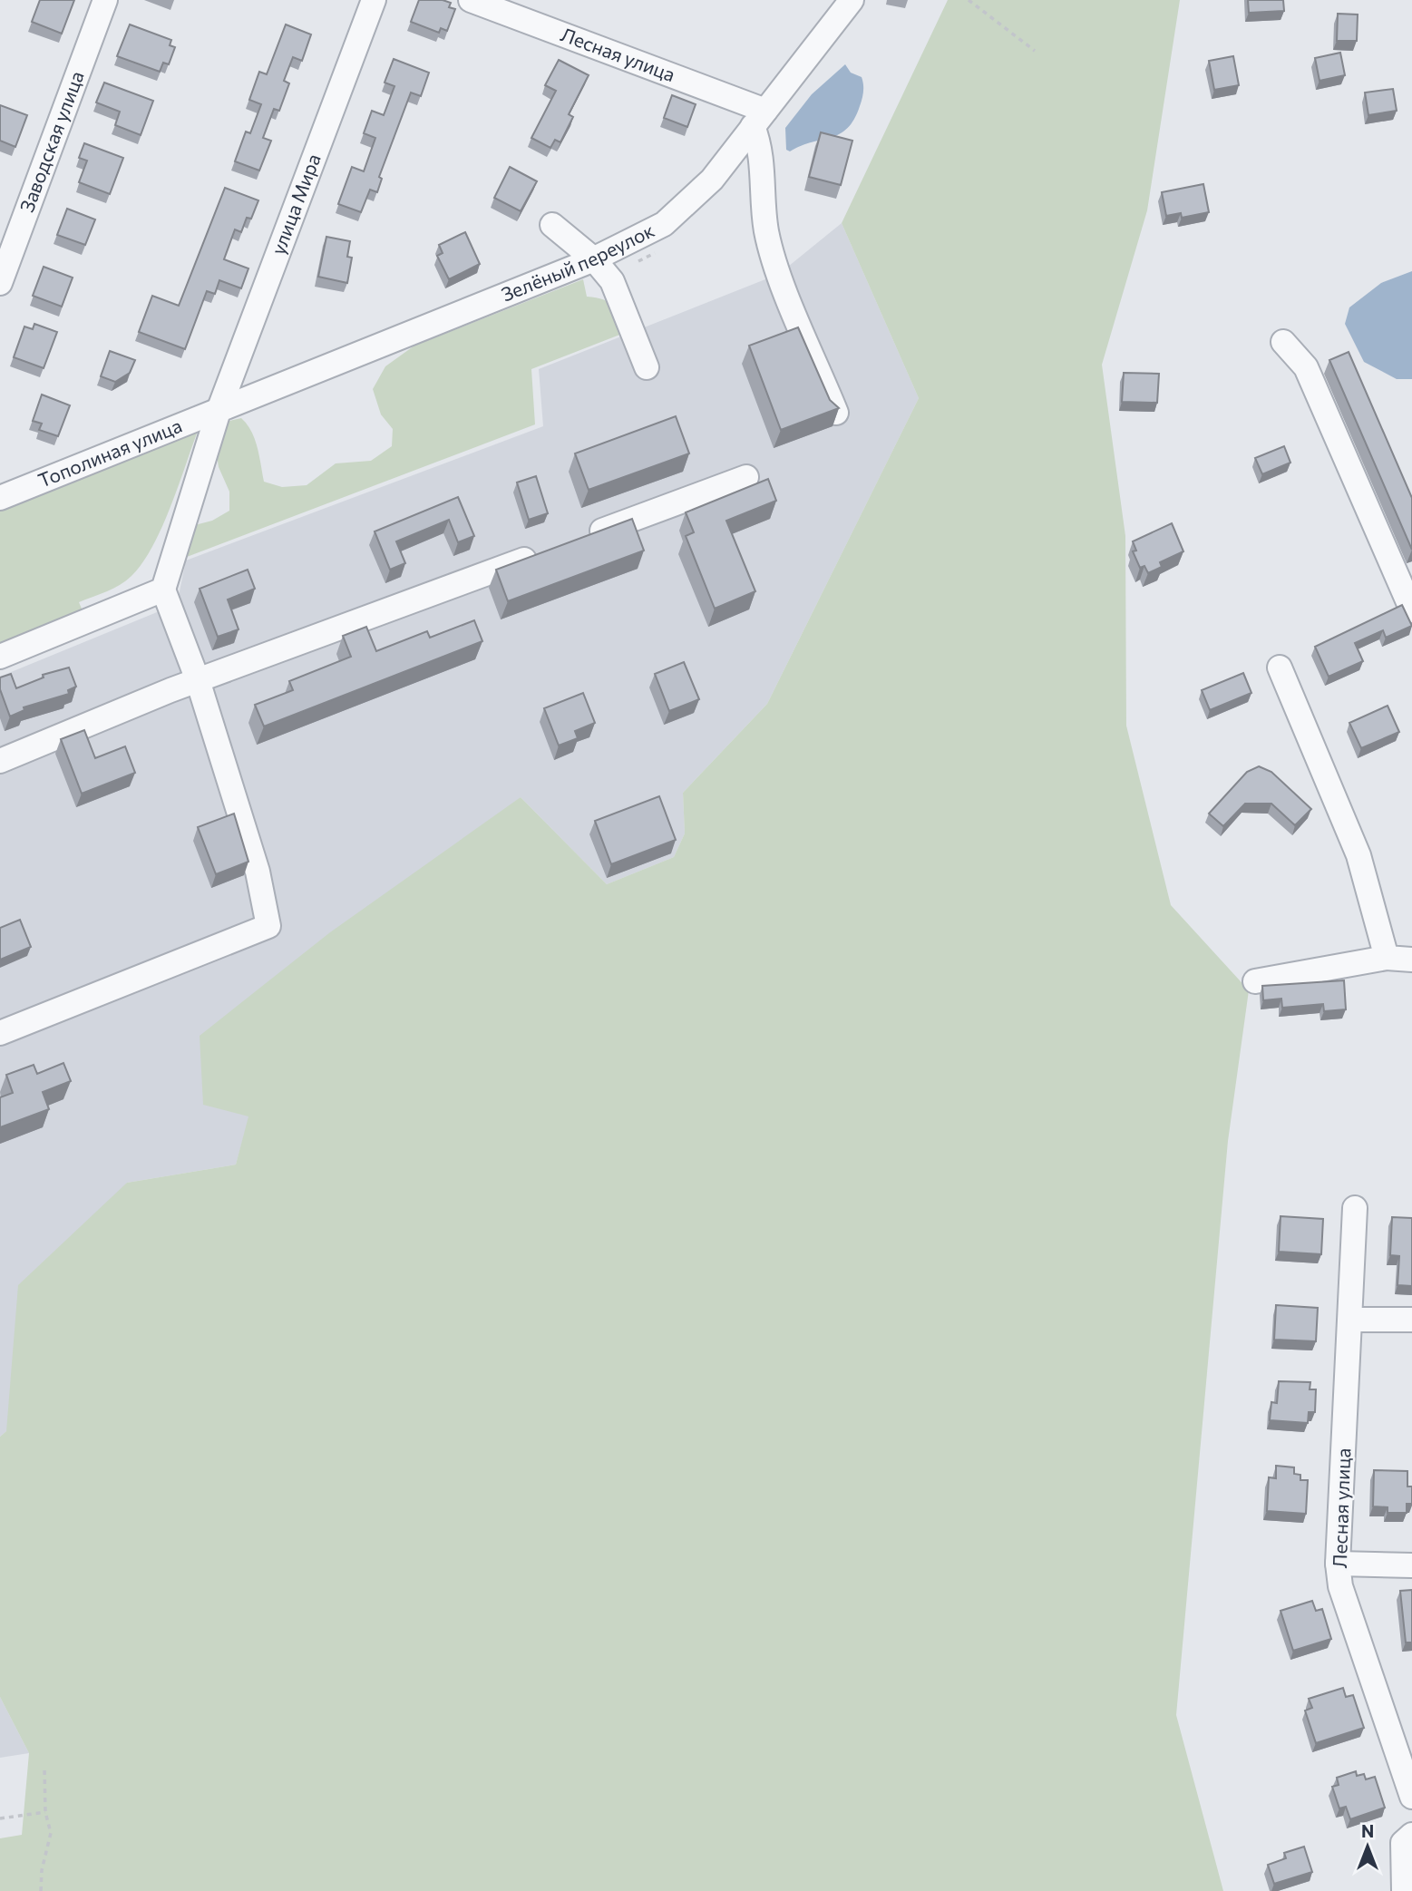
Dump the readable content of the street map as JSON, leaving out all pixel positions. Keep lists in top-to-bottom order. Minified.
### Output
{"streets":{"street":["Лесная улица","Заводская улица","улица Мира","Зелёный переулок","Тополиная улица"]},"crossings":[["Лесная улица","Зелёный переулок"],["улица Мира","Зелёный переулок"],["улица Мира","Тополиная улица"],["Зелёный переулок","Тополиная улица"]],"north":"top"}
